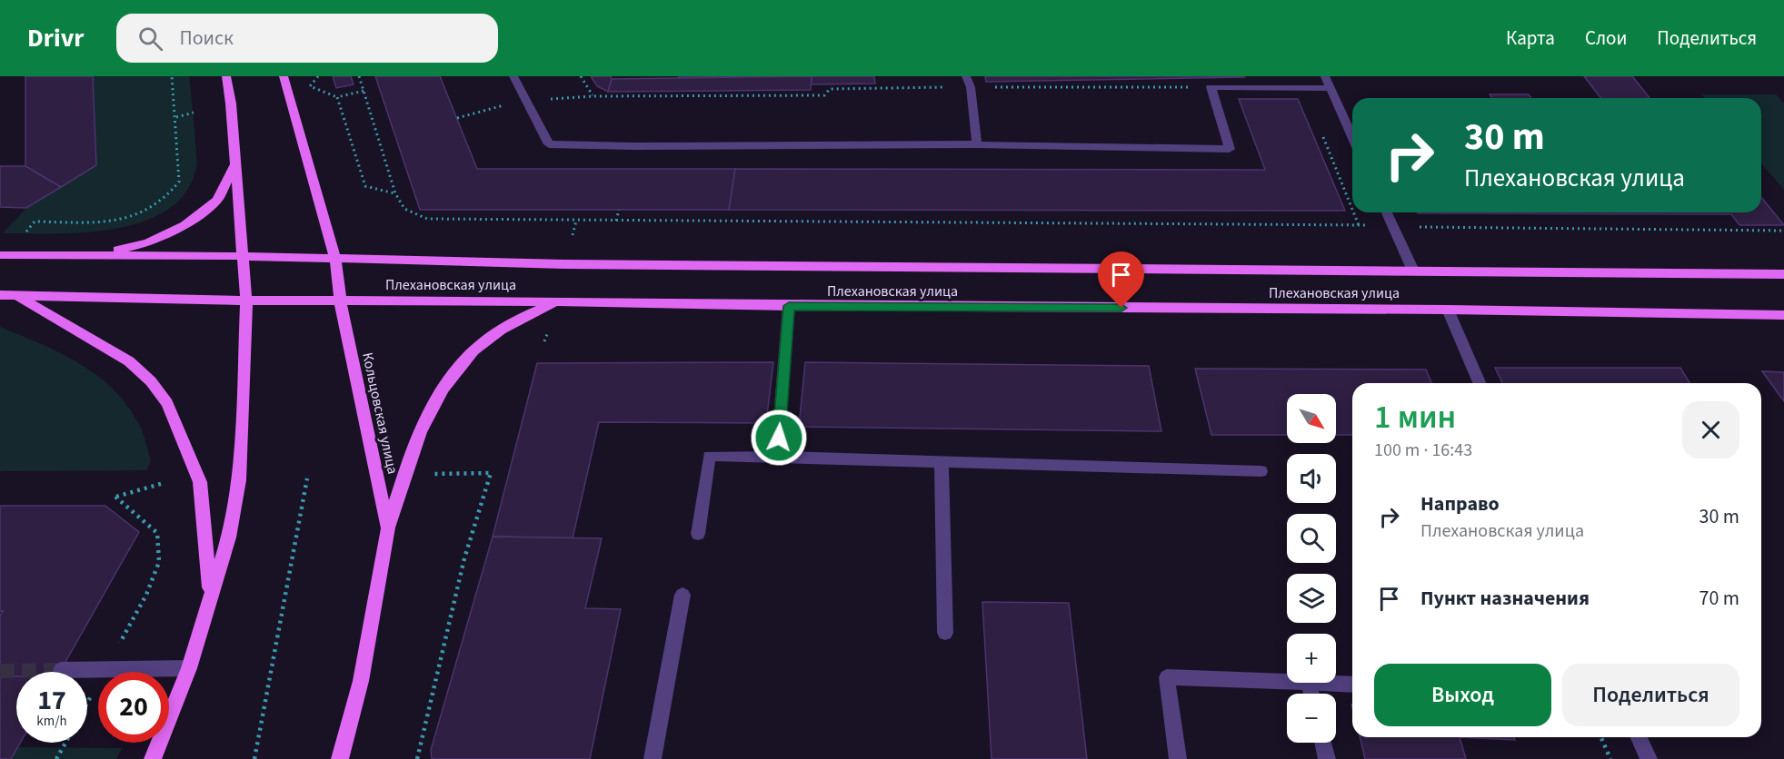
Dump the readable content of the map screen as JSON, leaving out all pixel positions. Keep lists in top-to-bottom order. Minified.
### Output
{"streets":{"main road":["Плехановская улица","Кольцовская улица"]},"crossings":[["Плехановская улица","Кольцовская улица"]],"north":"bottom right","page":{"header":"Drivr","search":"Поиск","nav":["Карта","Слои","Поделиться"],"turn":["30 m","Плехановская улица"],"heading":["1 мин","100 m · 16:43"],"map_buttons":["+","−"],"list":[{"name":"Направо","note":"Плехановская улица","value":"30 m"},{"name":"Пункт назначения","value":"70 m"}],"buttons":["Выход","Поделиться"],"speed":"17 km/h","limit":"20"}}
